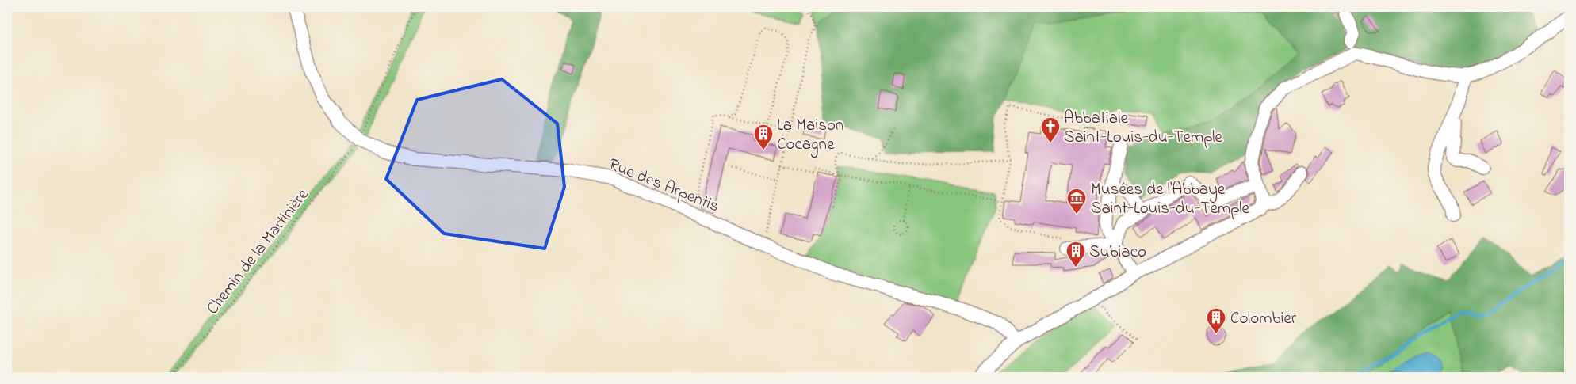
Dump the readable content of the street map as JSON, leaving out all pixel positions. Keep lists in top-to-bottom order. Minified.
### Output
{"streets":{"street":["Rue des Arpentis"],"path":["Chemin de la Martinière"]},"crossings":[["Rue des Arpentis","Chemin de la Martinière"]],"places":{"church":["Abbatiale Saint-Louis-du-Temple"],"building":["La Maison Cocagne","Subiaco","Colombier"],"museum":["Musées de l'Abbaye Saint-Louis-du-Temple"]}}
